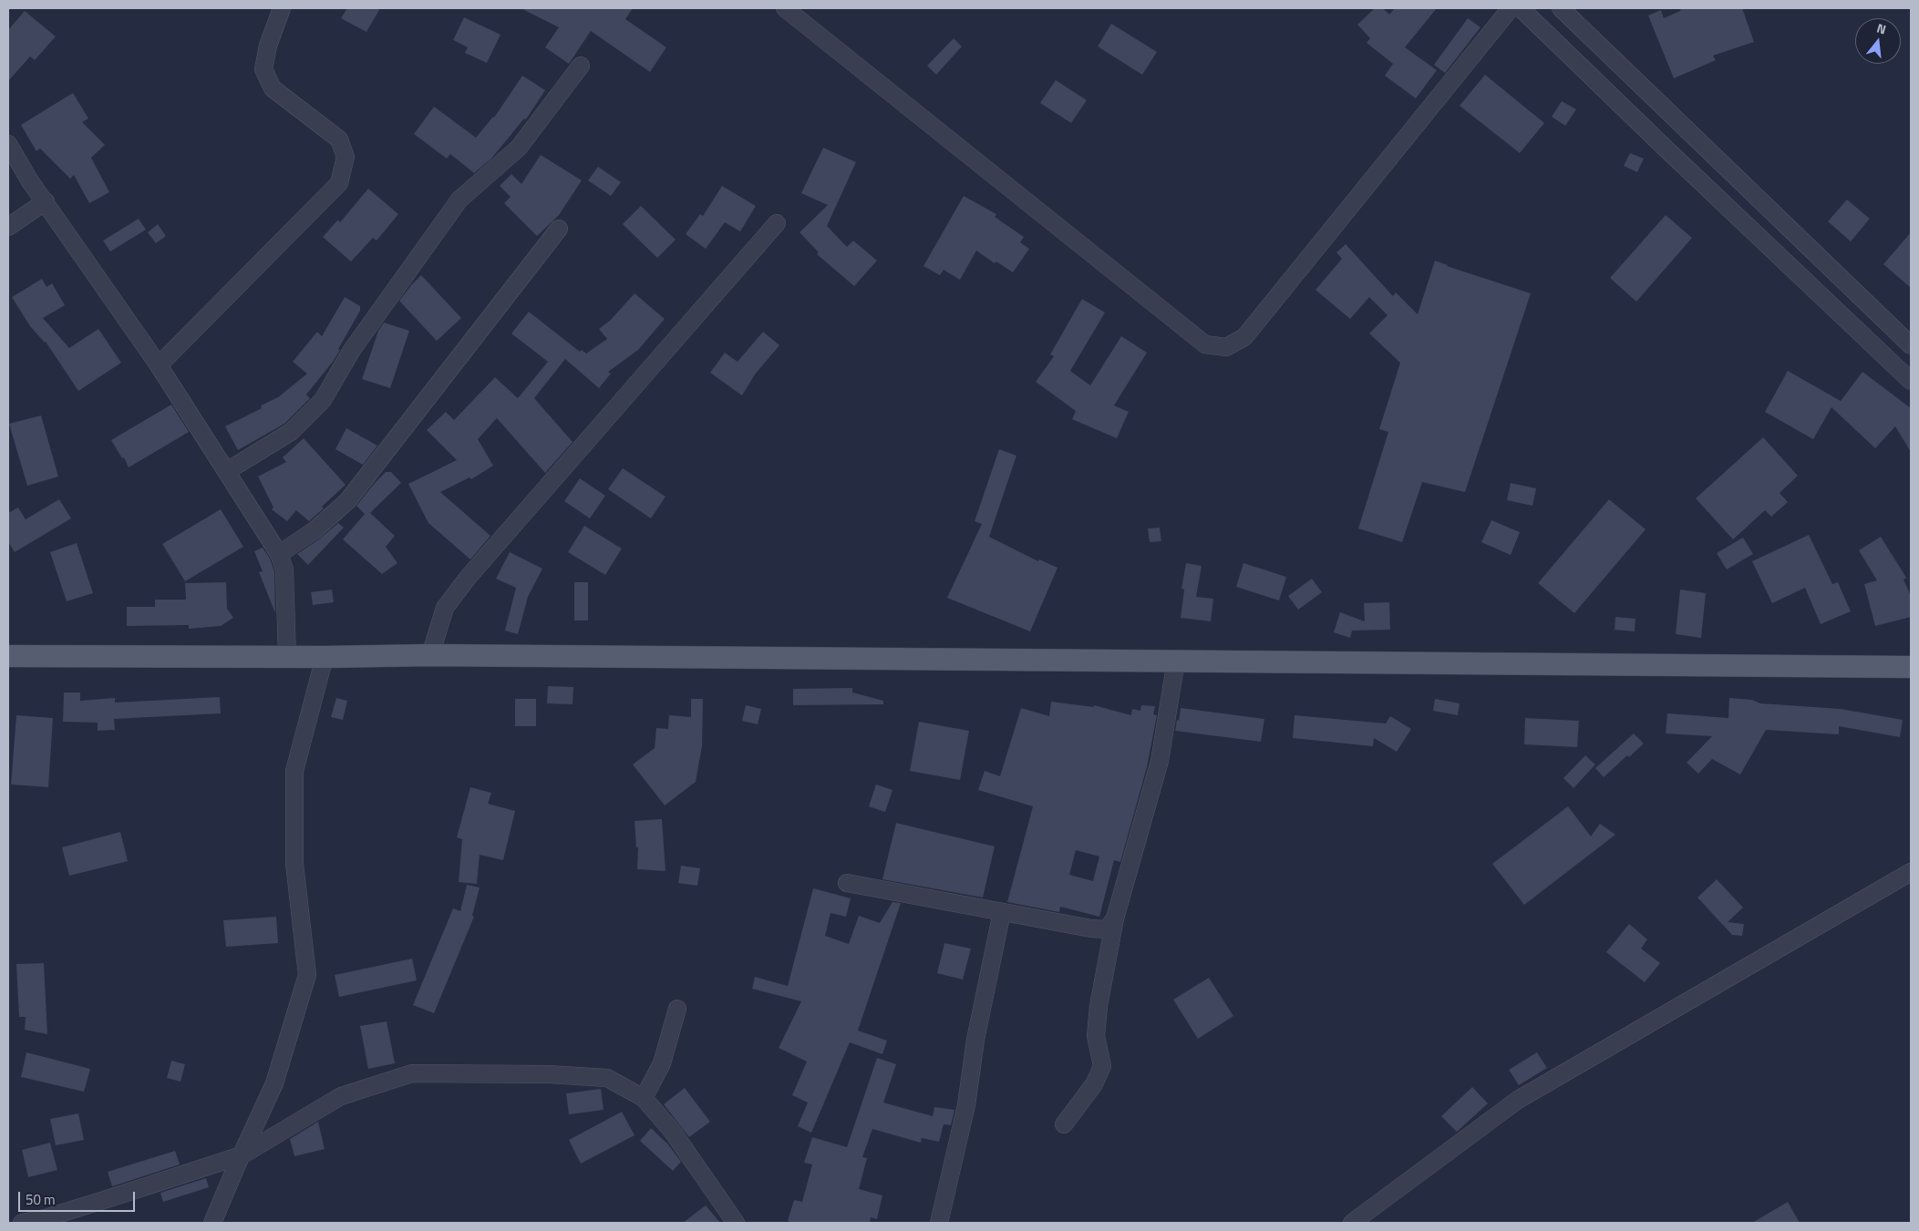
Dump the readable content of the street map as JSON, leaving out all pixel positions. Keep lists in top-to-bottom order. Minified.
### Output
{"scale_bar":"50 m","north":"top"}
